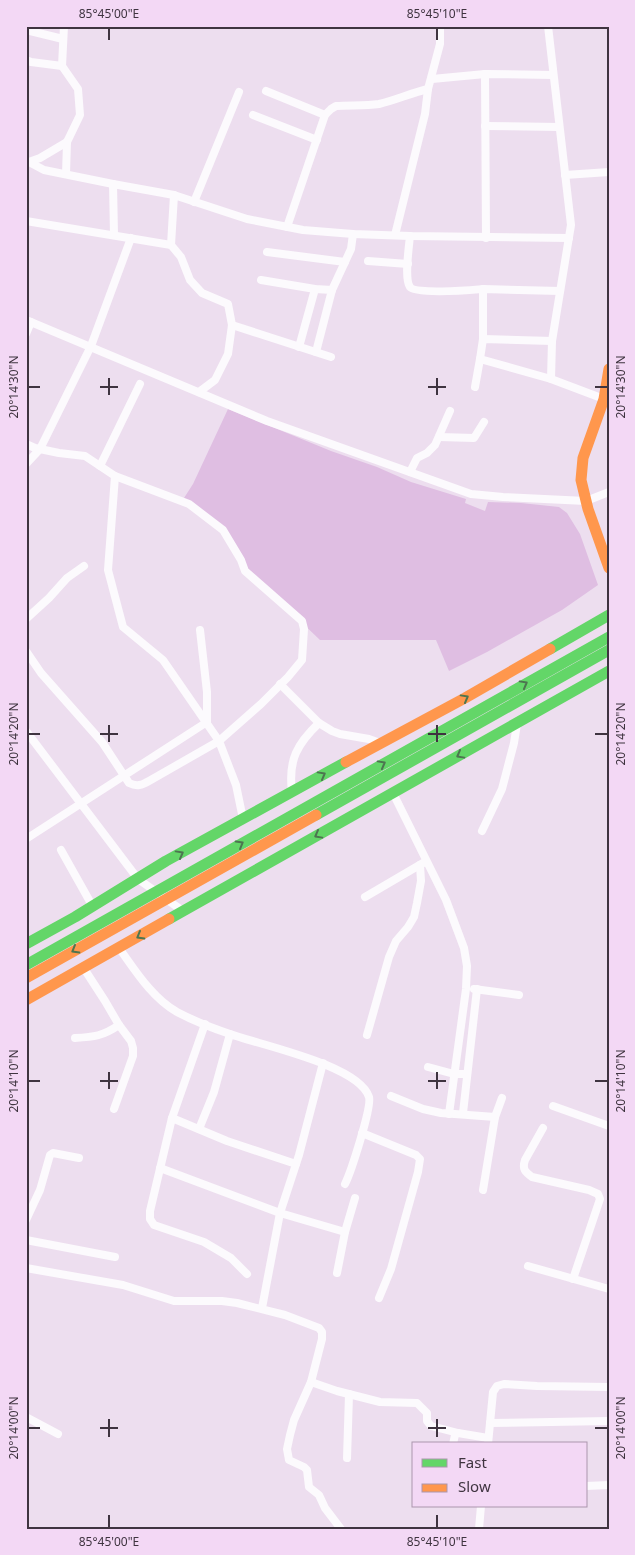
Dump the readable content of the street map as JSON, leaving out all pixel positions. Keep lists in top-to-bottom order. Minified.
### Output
{"legend":["Fast","Slow"],"coordinates":["85°45'00\"E","85°45'10\"E","20°14'30\"N","20°14'20\"N","20°14'10\"N","20°14'00\"N"]}
